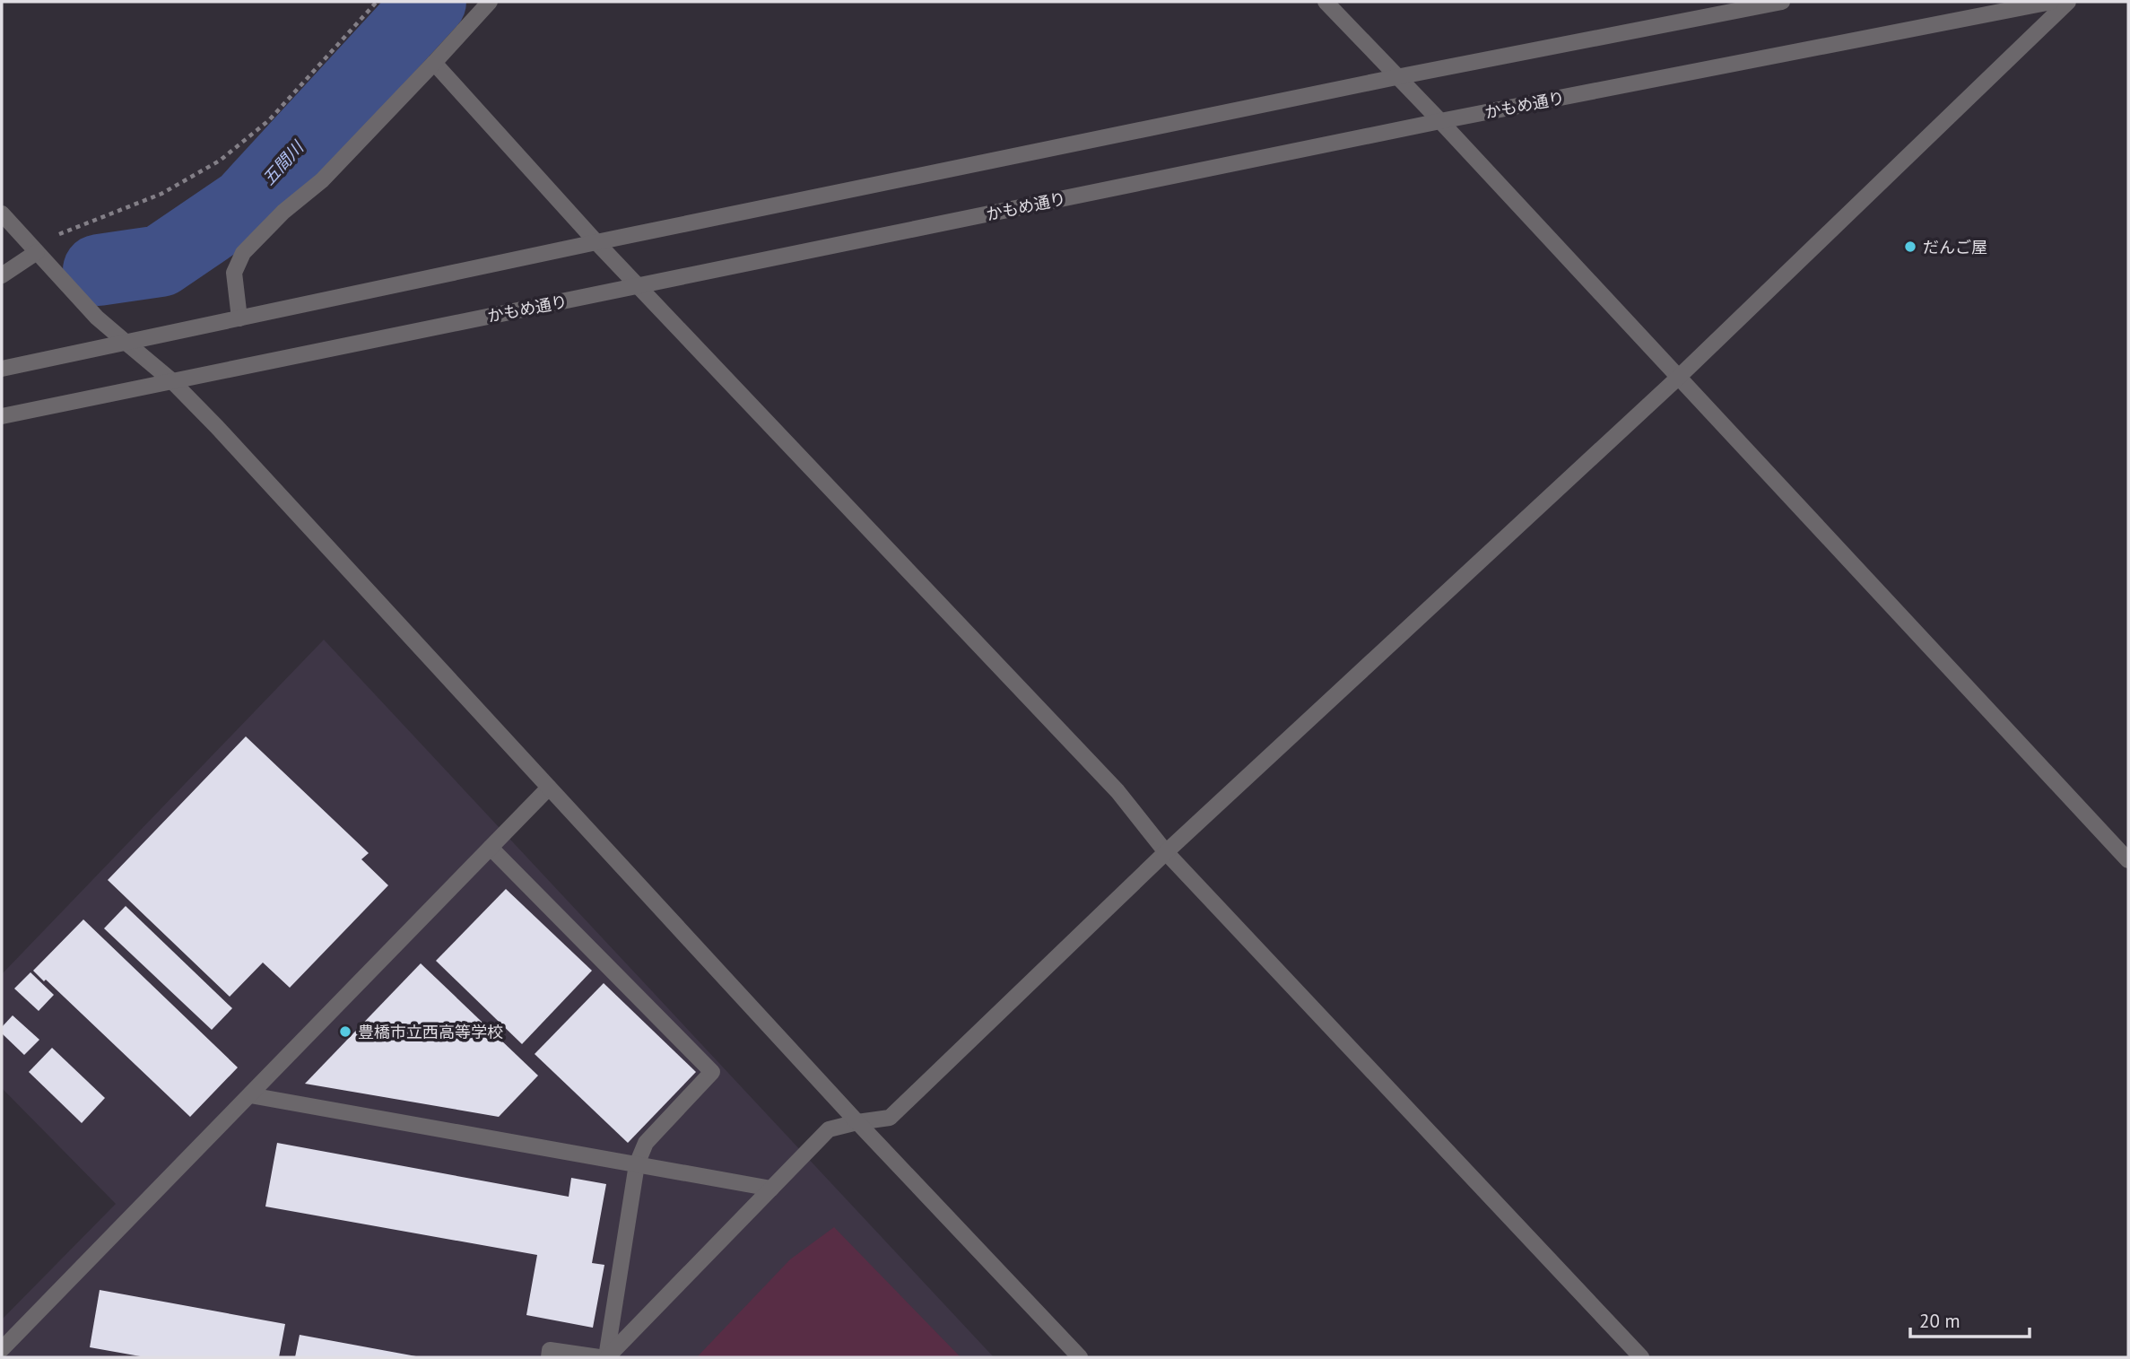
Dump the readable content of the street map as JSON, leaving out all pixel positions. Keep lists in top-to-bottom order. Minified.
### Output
{"streets":{"street":["かもめ通り"]},"water":["五間川"],"places":["だんご屋","豊橋市立西高等学校"],"scale_bar":"20 m"}
